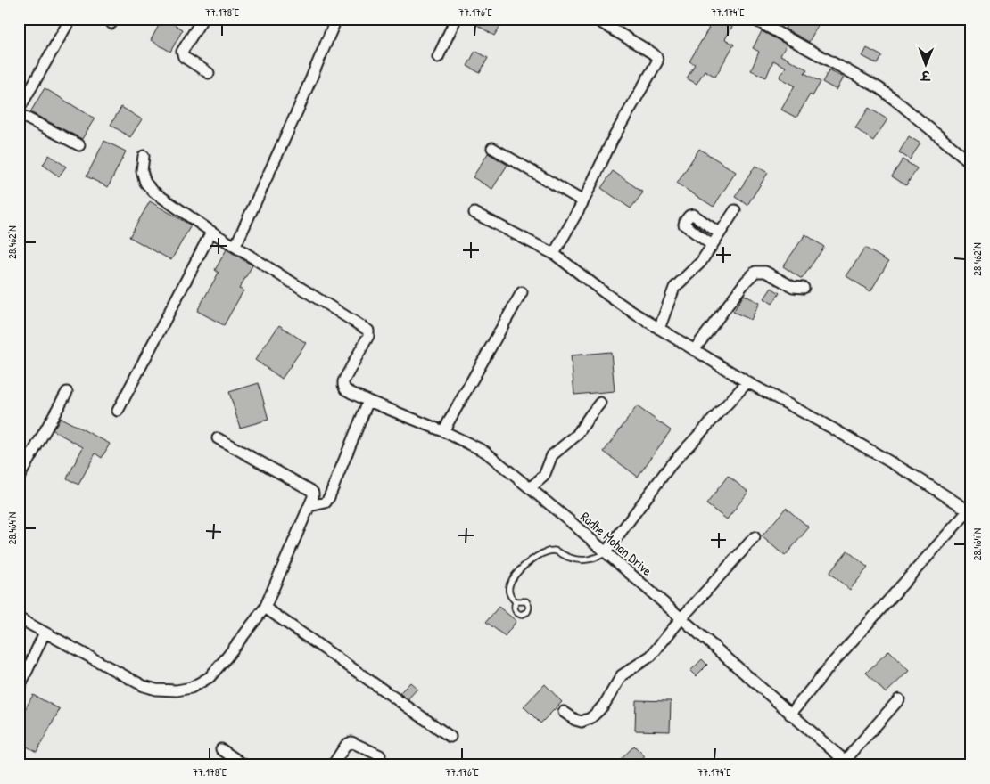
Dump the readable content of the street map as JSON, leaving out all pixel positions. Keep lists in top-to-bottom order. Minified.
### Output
{"streets":{"street":["Radhe Mohan Drive"]},"north":"bottom","coordinates":["77.178°E","77.176°E","77.174°E","28.462°N","28.464°N"]}
